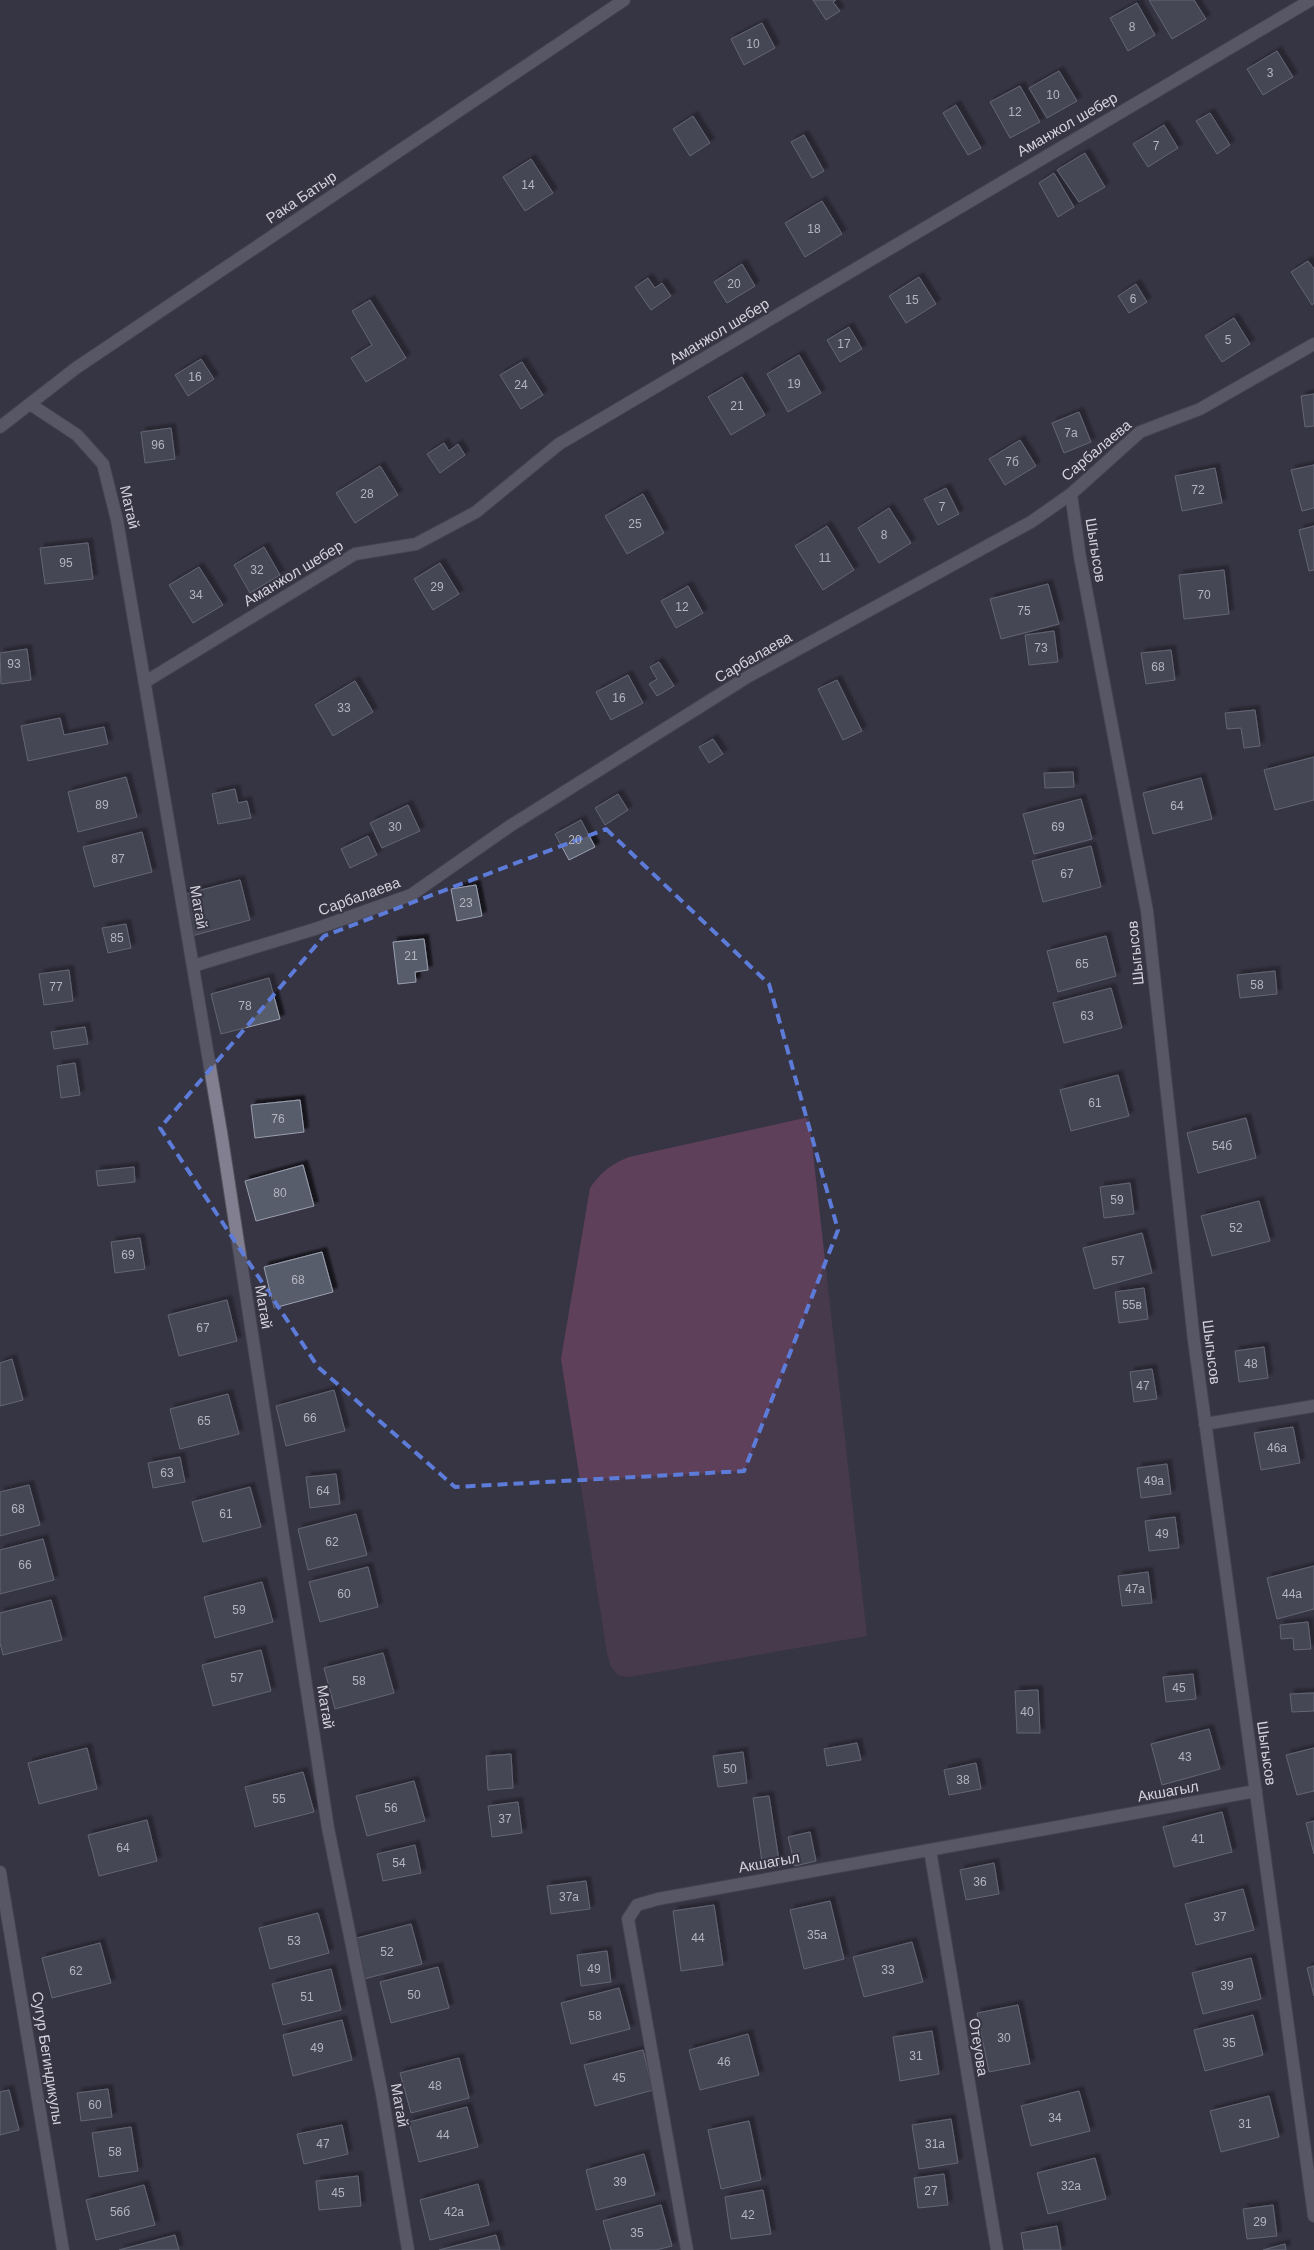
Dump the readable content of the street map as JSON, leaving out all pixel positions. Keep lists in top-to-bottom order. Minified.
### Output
{"streets":{"street":["Аманжол шебер","Рака Батыр","Сарбалаева","Матай","Шыгысов","Акшагыл","Отеуова","Сугур Бегиндикулы"]},"crossings":[["Аманжол шебер","Матай"],["Рака Батыр","Матай"],["Сарбалаева","Матай"],["Сарбалаева","Шыгысов"],["Шыгысов","Акшагыл"],["Акшагыл","Отеуова"]],"house_numbers":["8","10","3","10","12","7","14","18","20","6","15","5","17","16","19","24","21","7а","96","7б","72","28","7","25","8","11","95","32","29","34","70","12","75","73","93","68","16","33","89","64","30","69","20","87","67","23","85","21","65","58","77","78","63","61","76","54б","80","59","52","69","57","68","55в","67","48","47","66","65","46а","63","49а","64","68","61","49","62","66","47а","60","44а","59","57","58","45","40","43","50","38","55","56","37","41","64","54","36","37а","37","35а","44","53","52","49","33","62","39","50","51","58","30","35","49","31","46","45","48","60","34","31","44","47","31а","58","39","32а","27","45","56б","42а","42","29","35"]}
